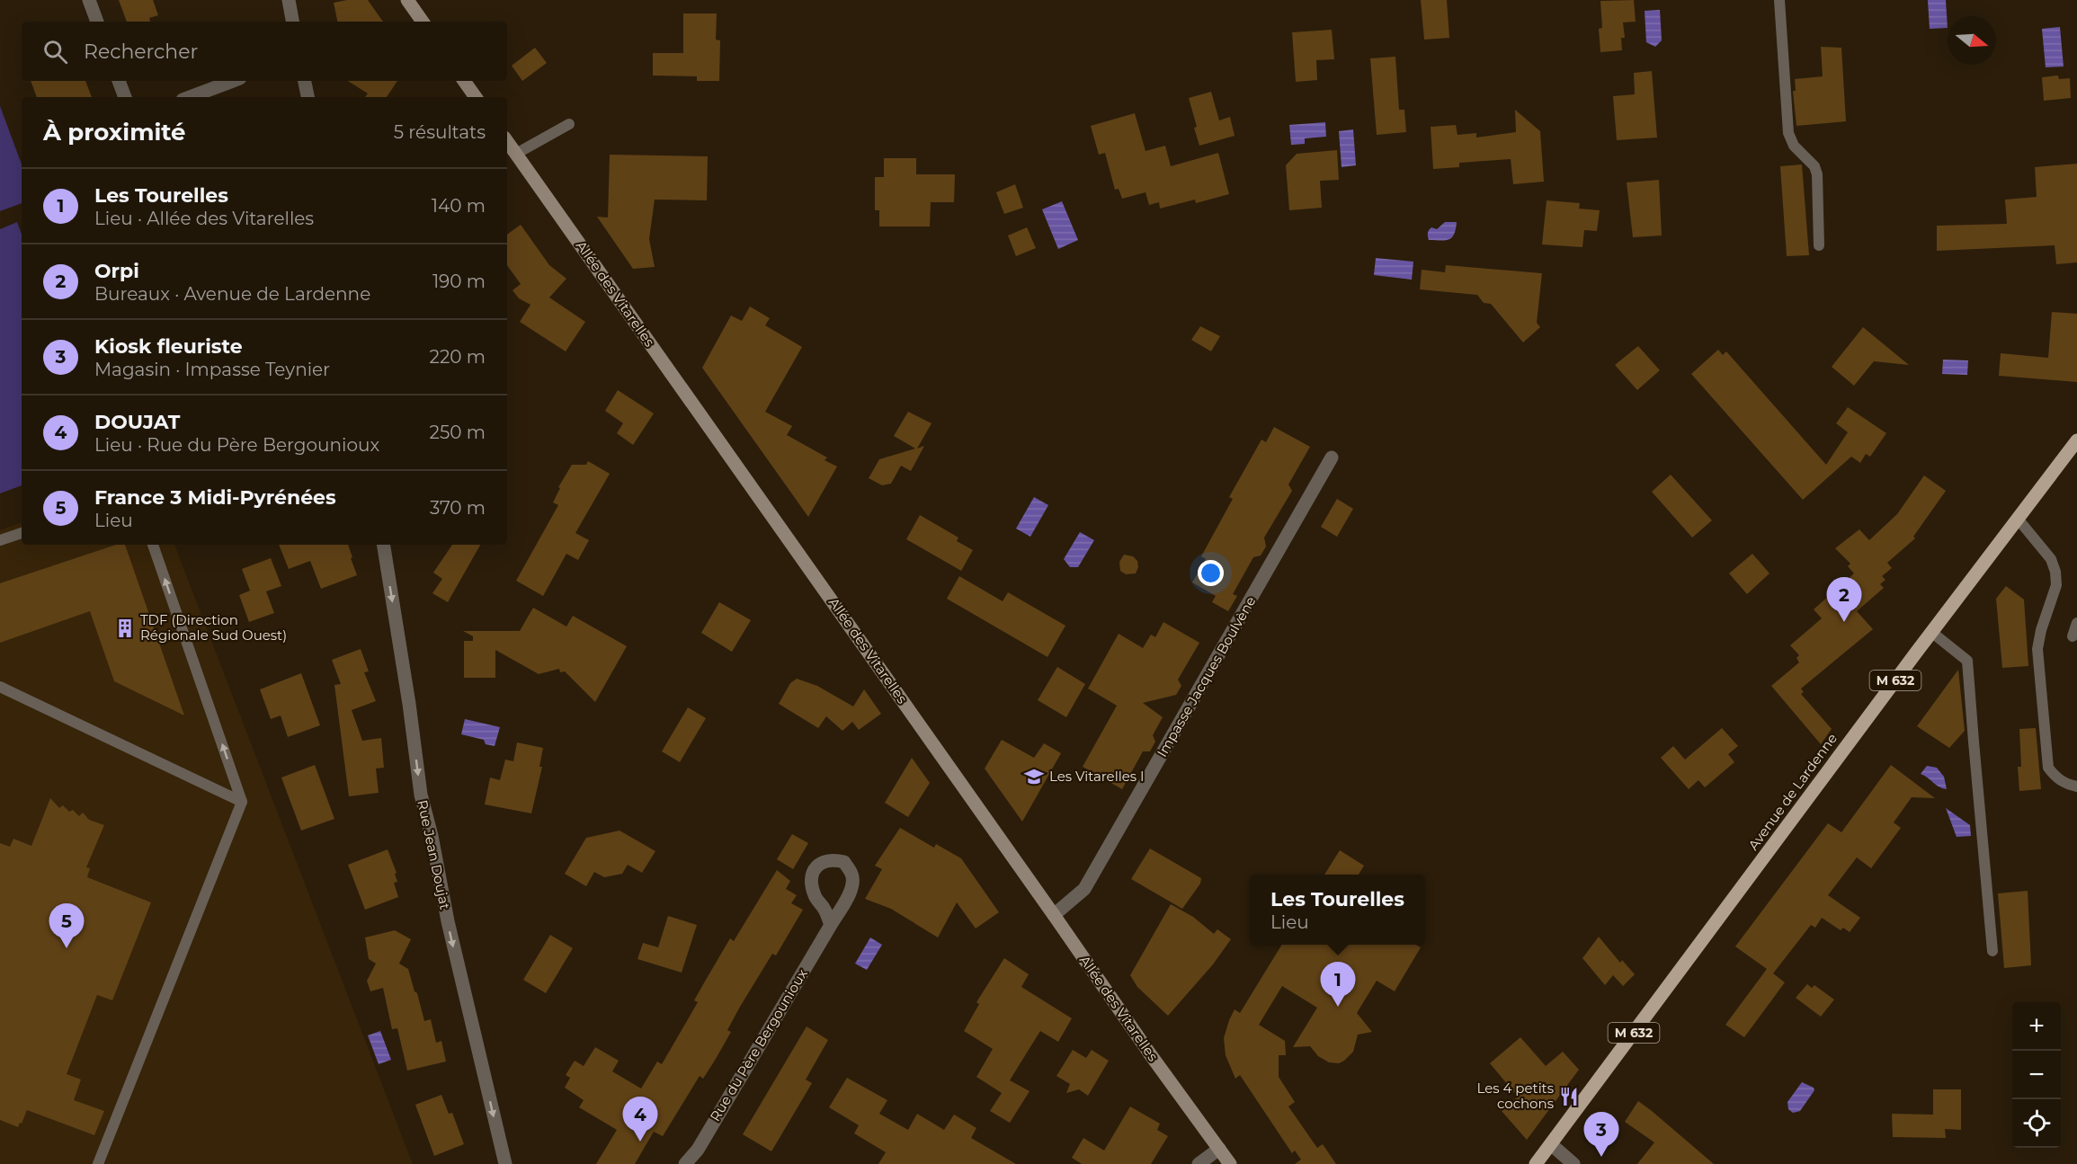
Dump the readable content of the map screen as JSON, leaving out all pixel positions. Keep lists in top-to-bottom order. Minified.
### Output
{"streets":{"main road":["Allée des Vitarelles","M 632","Avenue de Lardenne"],"street":["Impasse Jacques Boulvène","Rue Jean Doujat","Rue du Père Bergounioux"]},"crossings":[["Allée des Vitarelles","Impasse Jacques Boulvène"]],"one_way":["Rue Jean Doujat"],"places":{"building":["TDF (Direction Régionale Sud Ouest)"],"school or university":["Les Vitarelles I"],"restaurant":["Les 4 petits cochons"]},"north":"right","page":{"search":"Rechercher","heading":["À proximité","5 résultats"],"list":[{"mark":"1","name":"Les Tourelles","note":"Lieu · Allée des Vitarelles","value":"140 m"},{"mark":"2","name":"Orpi","note":"Bureaux · Avenue de Lardenne","value":"190 m"},{"mark":"3","name":"Kiosk fleuriste","note":"Magasin · Impasse Teynier","value":"220 m"},{"mark":"4","name":"DOUJAT","note":"Lieu · Rue du Père Bergounioux","value":"250 m"},{"mark":"5","name":"France 3 Midi-Pyrénées","note":"Lieu","value":"370 m"}],"pins":["2","5","1","4","3"],"popup":["Les Tourelles","Lieu"],"map_buttons":["+","−"]}}
